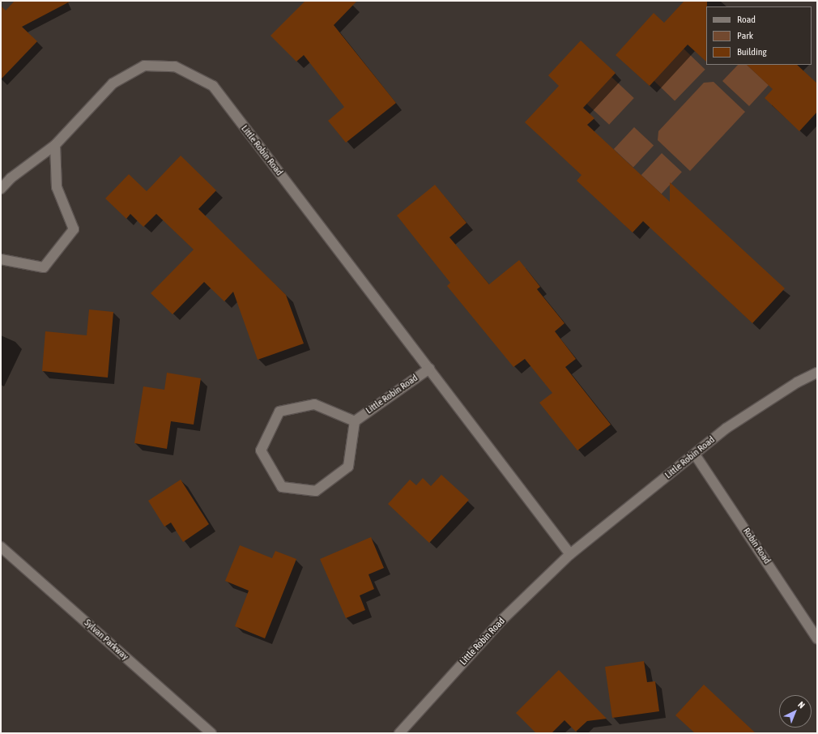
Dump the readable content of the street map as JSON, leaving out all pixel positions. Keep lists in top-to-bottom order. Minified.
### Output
{"streets":{"street":["Little Robin Road","Robin Road","Sylvan Parkway"]},"crossings":[["Little Robin Road","Robin Road"]],"legend":["Road","Park","Building"],"north":"top right"}
